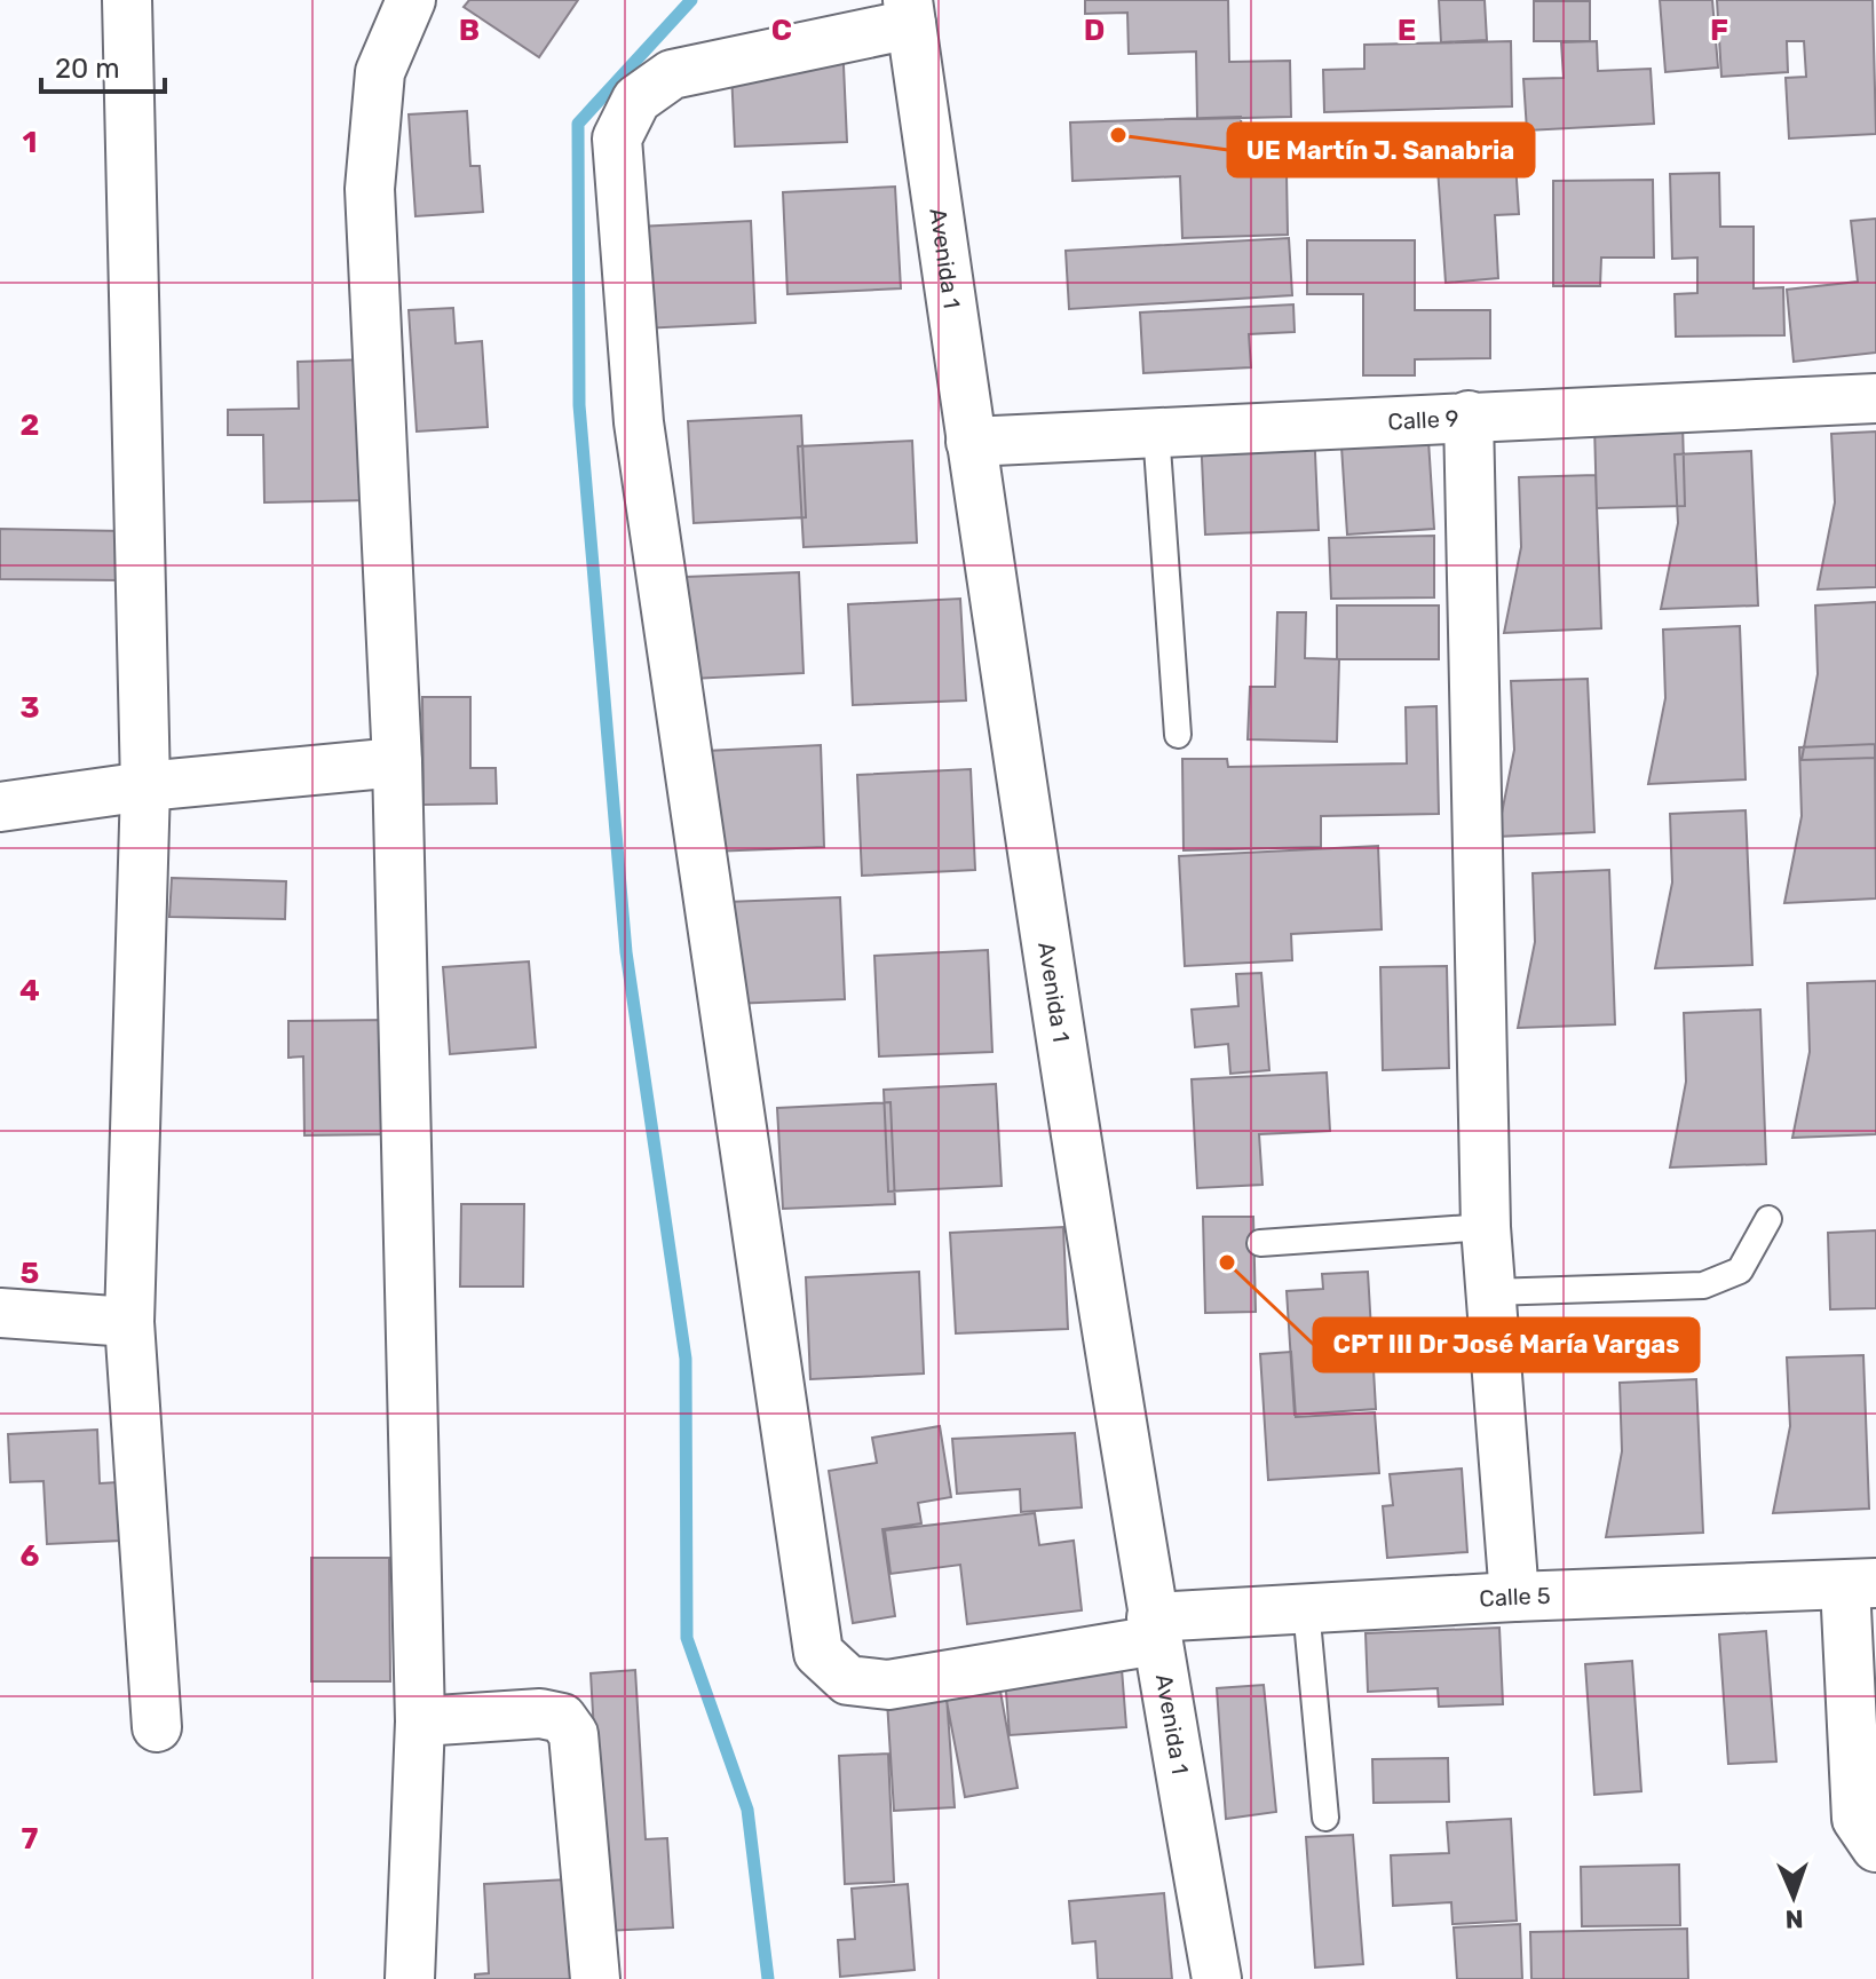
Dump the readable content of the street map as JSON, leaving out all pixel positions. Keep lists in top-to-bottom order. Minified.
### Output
{"streets":{"street":["Avenida 1","Calle 9","Calle 5"]},"crossings":[["Avenida 1","Calle 9"],["Avenida 1","Calle 5"]],"places":["UE Martín J. Sanabria","CPT III Dr José María Vargas"],"scale_bar":"20 m","north":"bottom","grid":{"columns":["B","C","D","E","F"],"rows":["1","2","3","4","5","6","7"]}}
